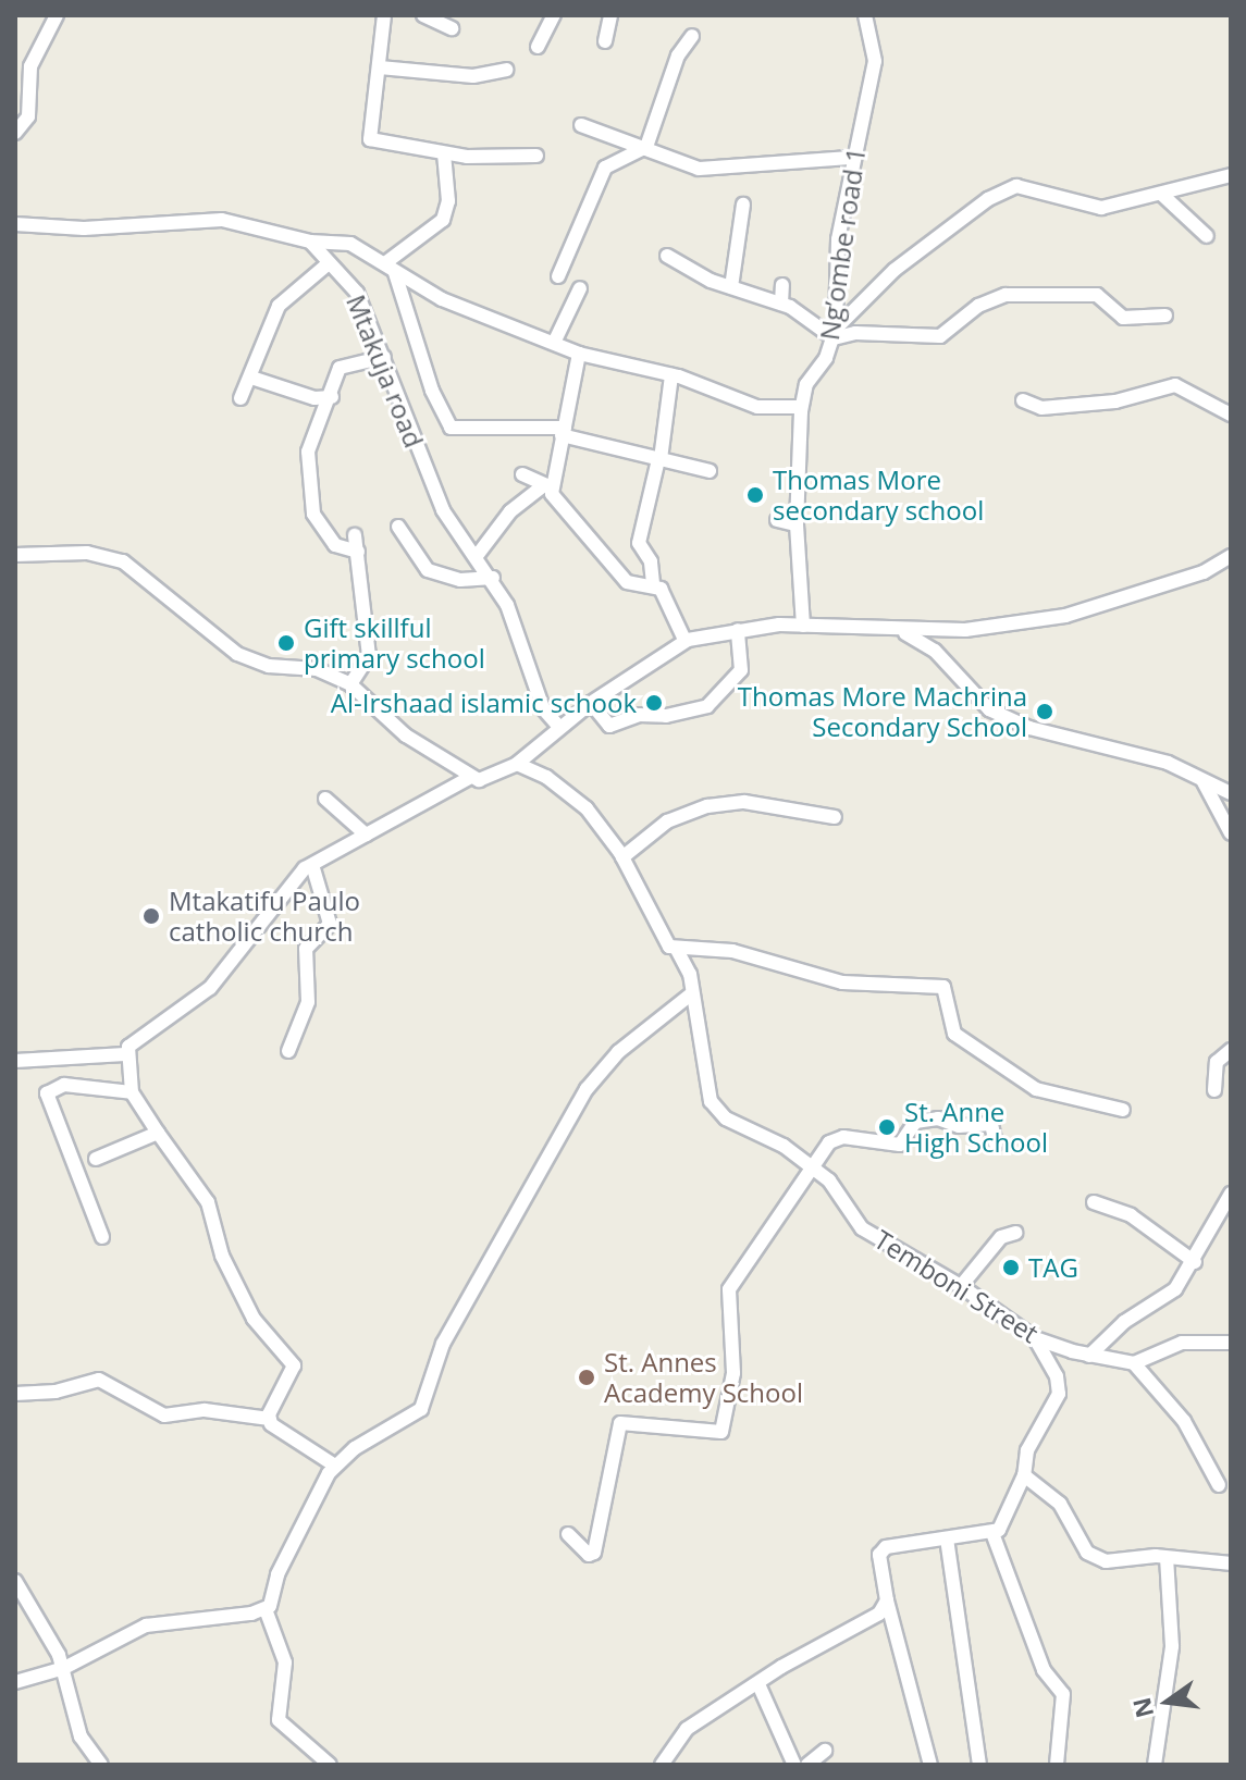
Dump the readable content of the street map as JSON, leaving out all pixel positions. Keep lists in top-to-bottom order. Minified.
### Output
{"streets":{"street":["Ng’ombe road 1","Mtakuja road","Temboni Street"]},"places":["Thomas More secondary school","Gift skillful primary school","Al-Irshaad islamic schook","Thomas More Machrina Secondary School","Mtakatifu Paulo catholic church","St. Anne High School","TAG","St. Annes Academy School"],"north":"left"}
